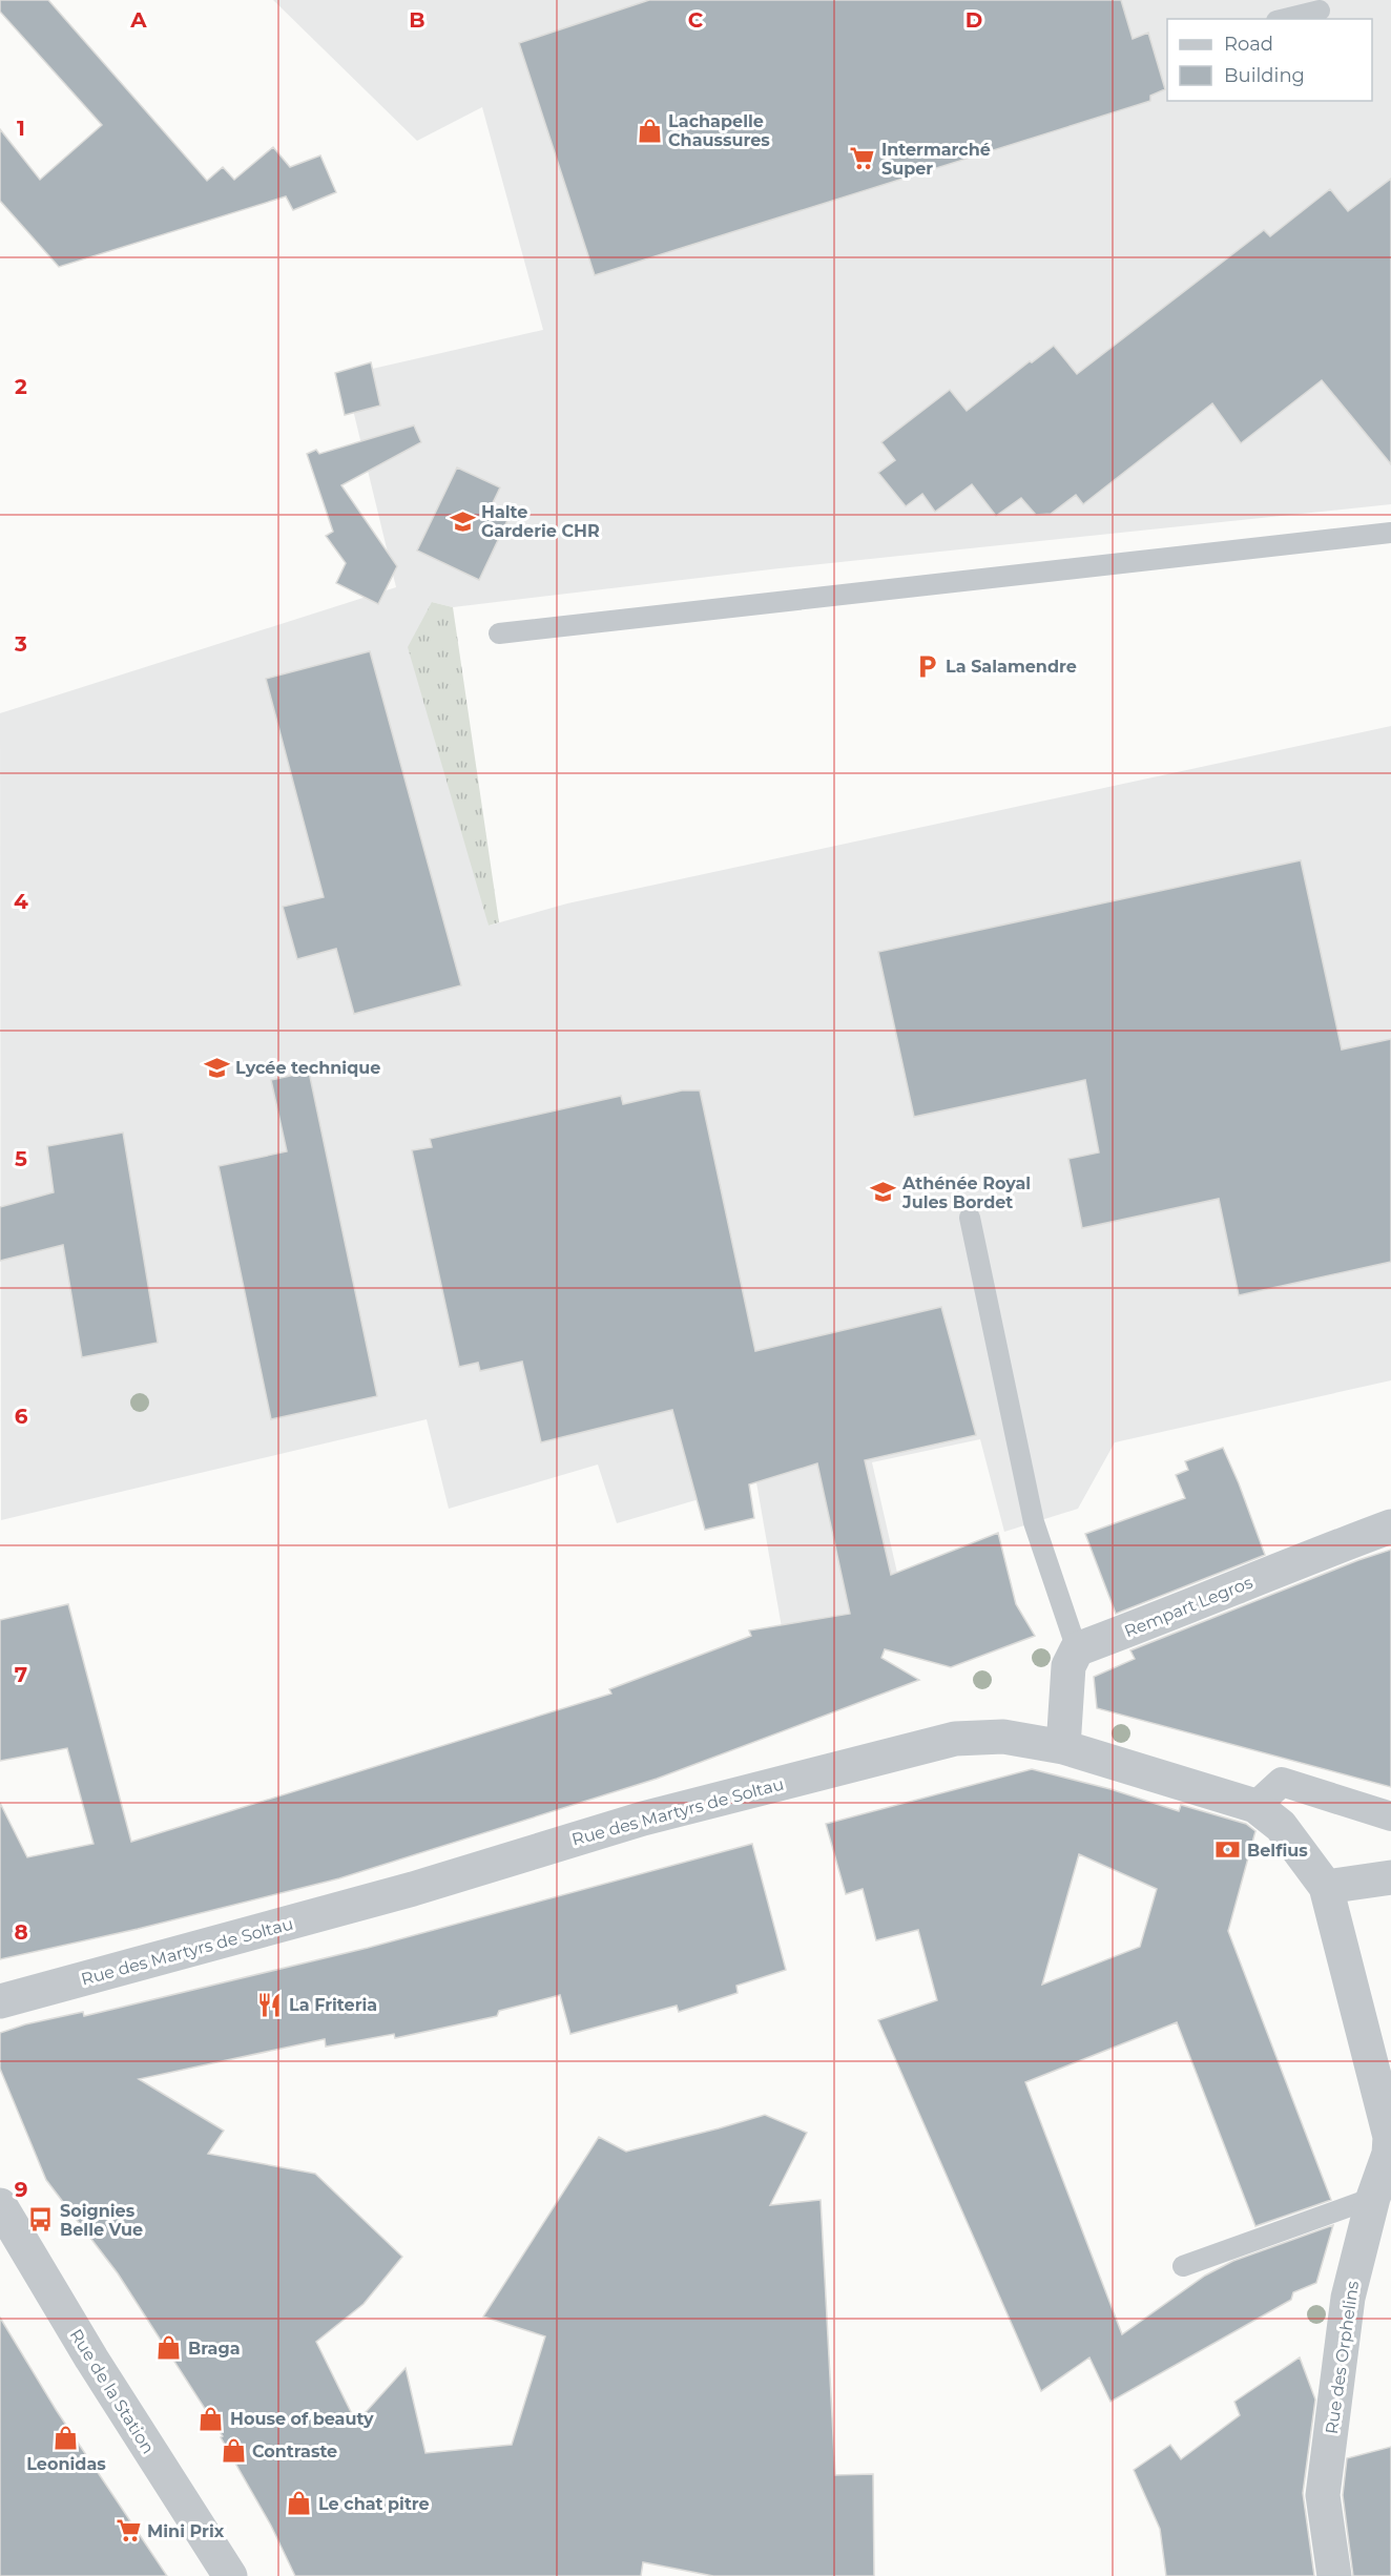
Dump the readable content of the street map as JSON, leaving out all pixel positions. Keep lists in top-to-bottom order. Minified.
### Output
{"streets":{"street":["Rempart Legros","Rue des Martyrs de Soltau","Rue des Orphelins","Rue de la Station"]},"crossings":[["Rue des Martyrs de Soltau","Rue des Orphelins"]],"places":{"shop":["Lachapelle Chaussures","Braga","House of beauty","Leonidas","Contraste","Le chat pitre"],"supermarket":["Intermarché Super","Mini Prix"],"school or university":["Halte Garderie CHR","Lycée technique","Athénée Royal Jules Bordet"],"parking":["La Salamendre"],"bank":["Belfius"],"restaurant":["La Friteria"],"bus stop":["Soignies Belle Vue"]},"legend":["Road","Building"],"grid":{"columns":["A","B","C","D"],"rows":["1","2","3","4","5","6","7","8","9"]}}
